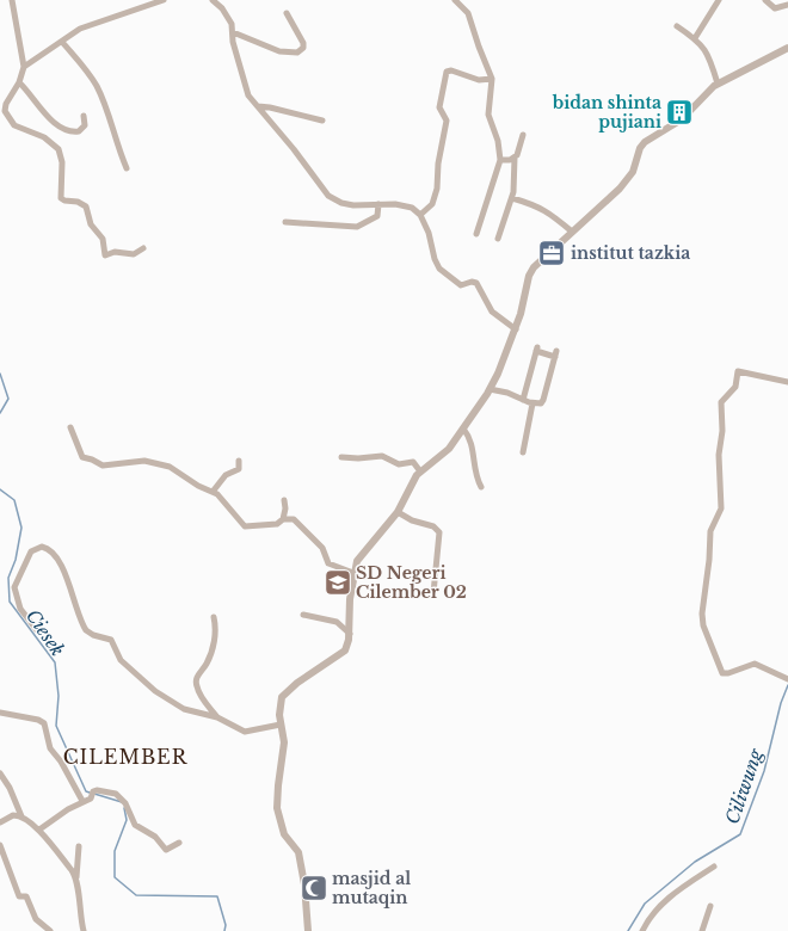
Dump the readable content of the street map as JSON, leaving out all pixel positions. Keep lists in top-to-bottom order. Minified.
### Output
{"districts":["CILEMBER"],"water":["Ciesek","Ciliwung"],"places":{"building":["bidan shinta pujiani"],"office":["institut tazkia"],"school or university":["SD Negeri Cilember 02"],"mosque":["masjid al mutaqin"]}}
